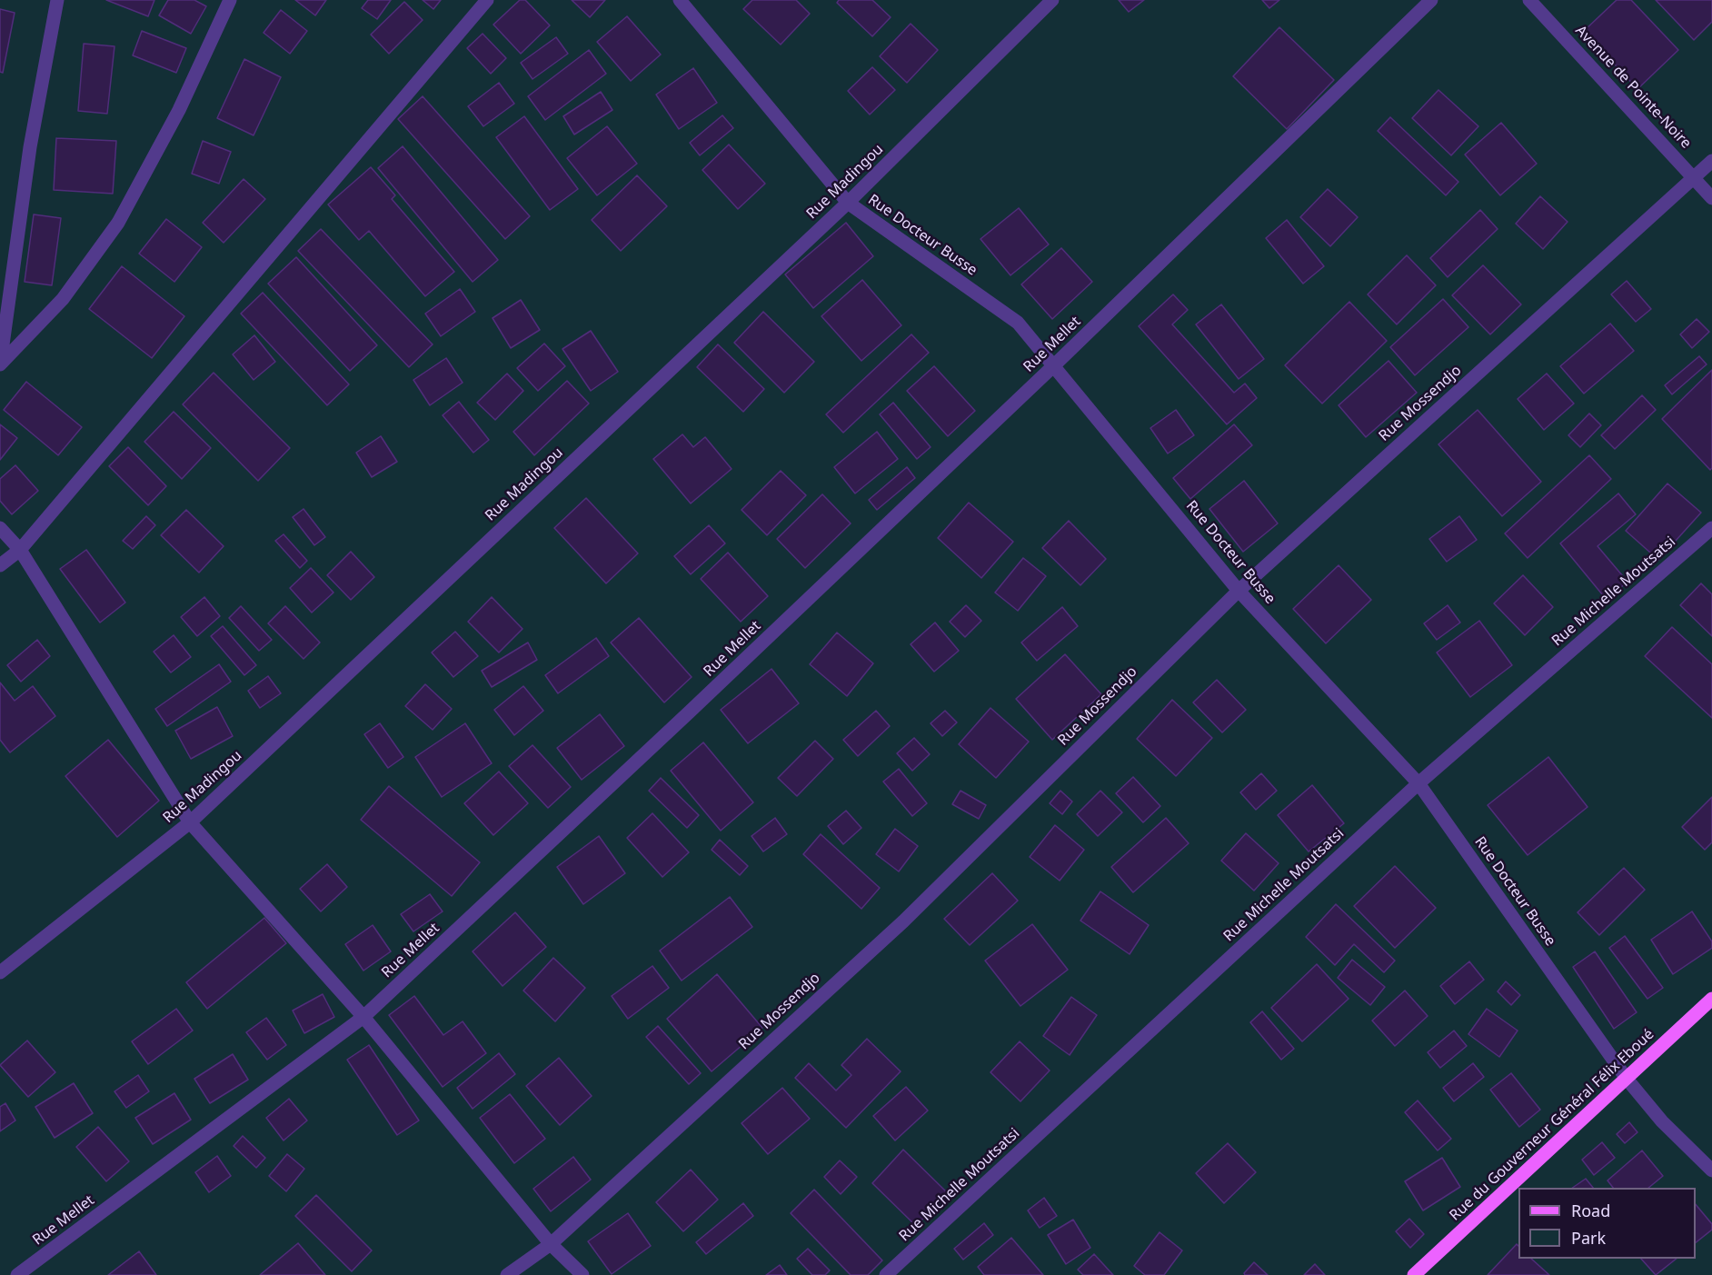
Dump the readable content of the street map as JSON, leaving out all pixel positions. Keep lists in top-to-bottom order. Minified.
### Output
{"streets":{"main road":["Rue du Gouverneur Général Félix Eboué"],"street":["Avenue de Pointe-Noire","Rue Madingou","Rue Docteur Busse","Rue Mellet","Rue Mossendjo","Rue Michelle Moutsatsi"]},"crossings":[["Avenue de Pointe-Noire","Rue Mossendjo"],["Rue Madingou","Rue Docteur Busse"],["Rue Docteur Busse","Rue Mellet"],["Rue Docteur Busse","Rue Mossendjo"],["Rue Docteur Busse","Rue Michelle Moutsatsi"],["Rue Docteur Busse","Rue du Gouverneur Général Félix Eboué"]],"legend":["Road","Park"]}
